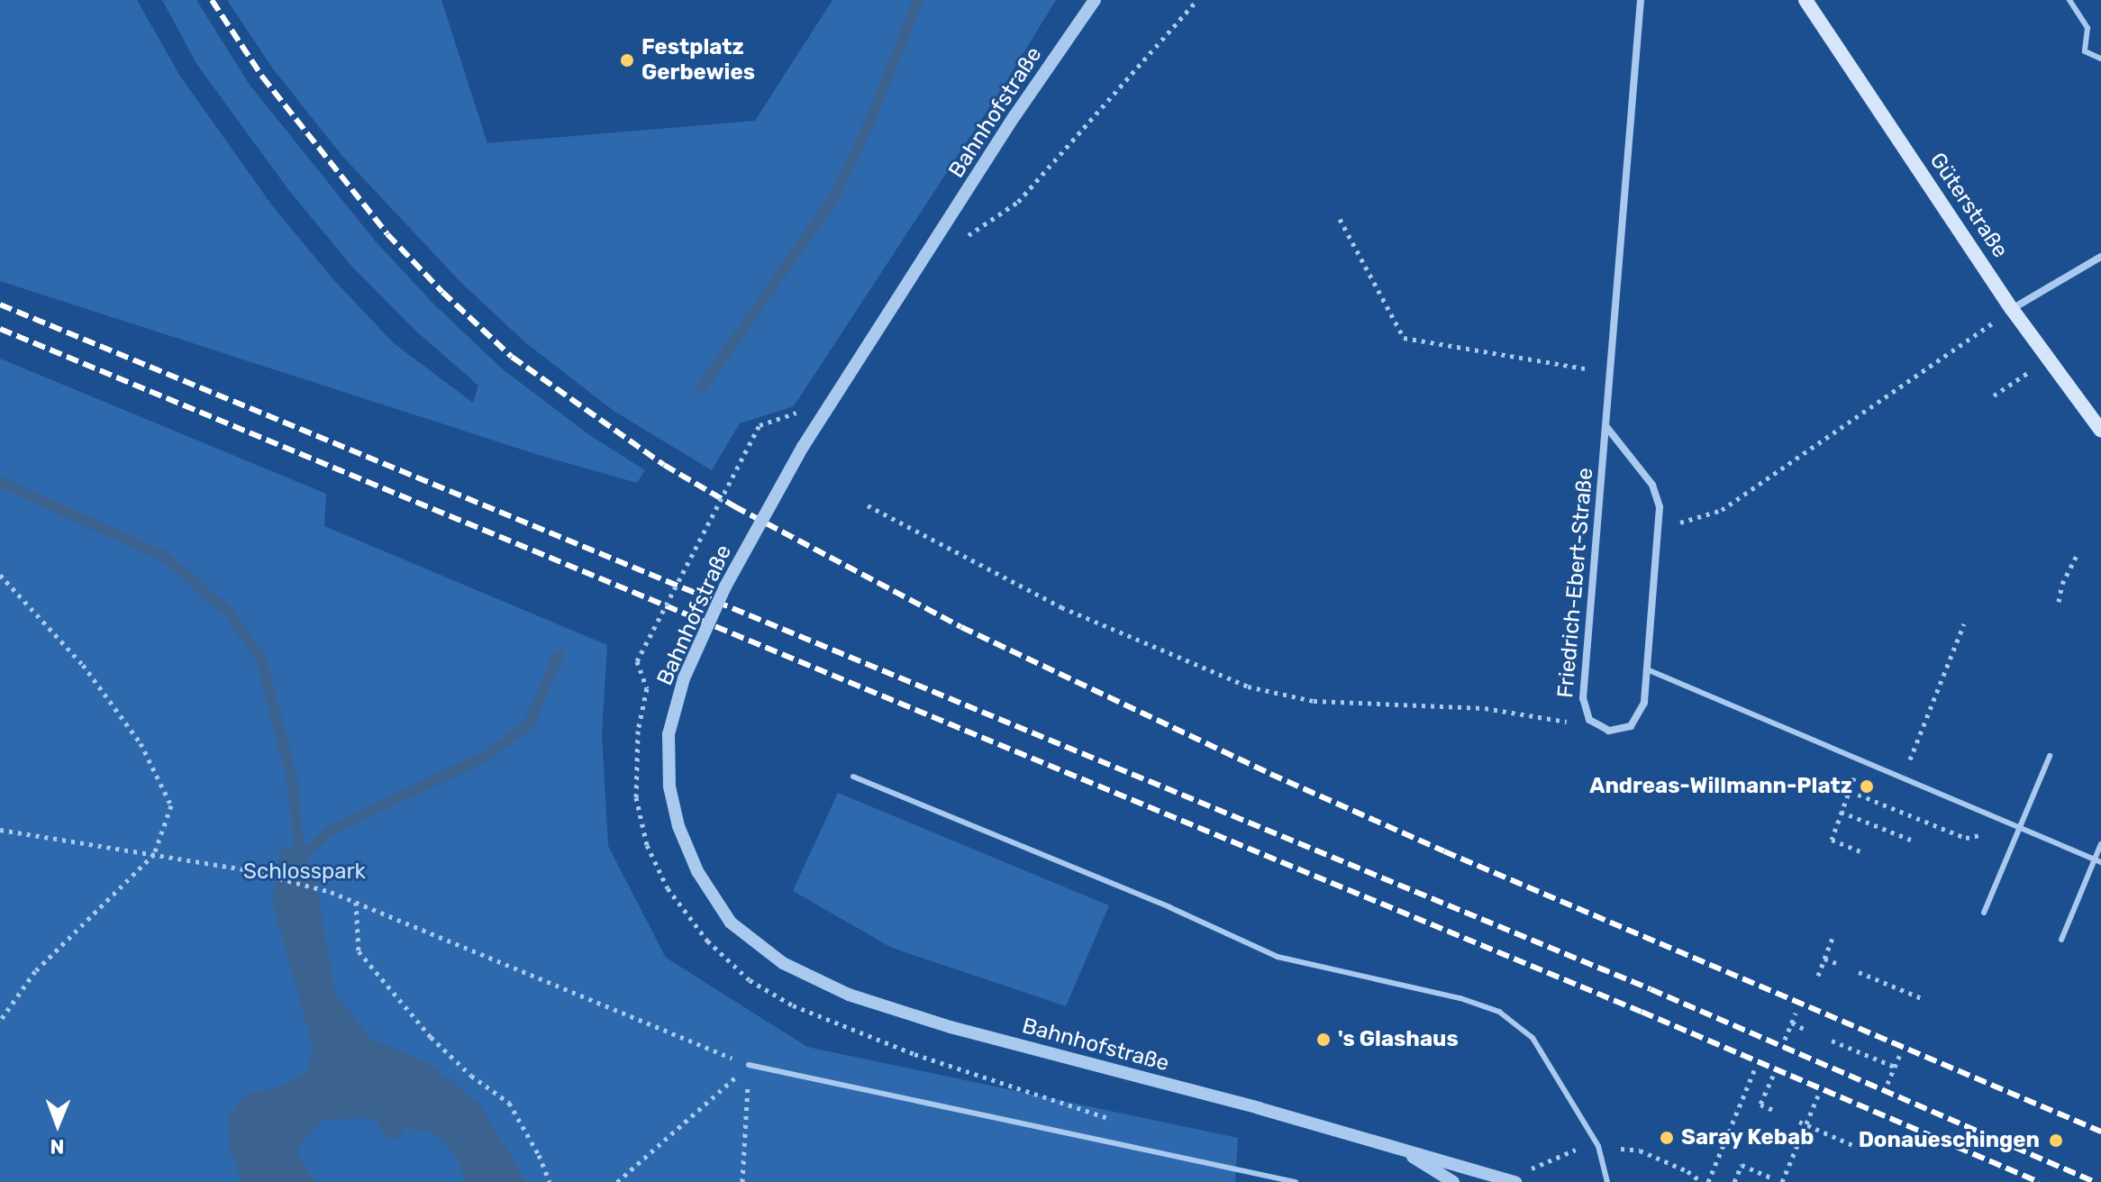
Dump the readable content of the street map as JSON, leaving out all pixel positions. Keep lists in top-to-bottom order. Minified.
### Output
{"streets":{"main road":["Güterstraße"],"street":["Bahnhofstraße","Friedrich-Ebert-Straße"]},"parks":["Schlosspark"],"places":["Festplatz Gerbewies","Andreas-Willmann-Platz","'s Glashaus","Saray Kebab","Donaueschingen"],"north":"bottom"}
